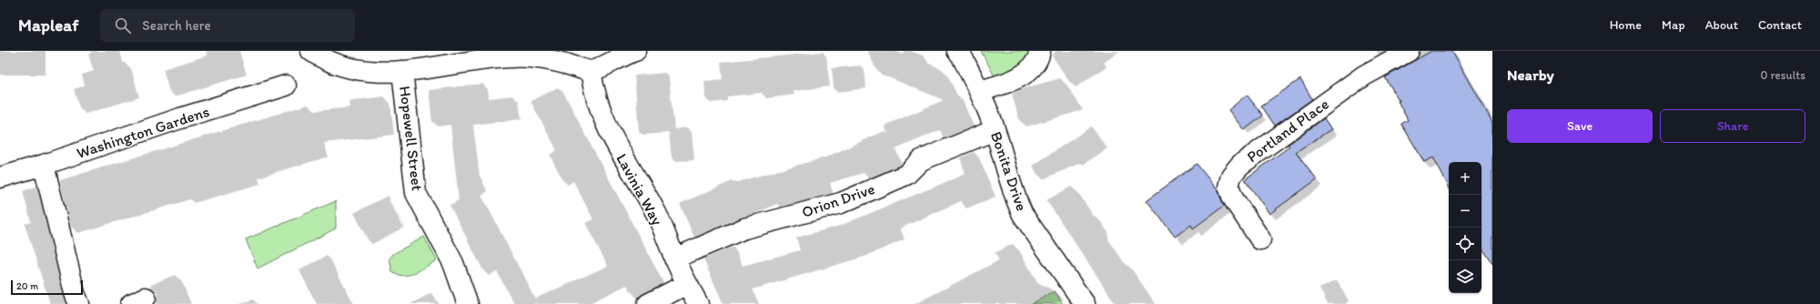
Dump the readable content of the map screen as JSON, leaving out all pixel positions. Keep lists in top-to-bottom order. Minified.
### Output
{"streets":{"street":["Portland Place","Washington Gardens","Hopewell Street","Bonita Drive","Lavinia Way","Orion Drive"]},"crossings":[["Bonita Drive","Orion Drive"],["Lavinia Way","Orion Drive"]],"scale_bar":"20 m","page":{"header":"Mapleaf","search":"Search here","nav":["Home","Map","About","Contact"],"heading":["Nearby","0 results"],"buttons":["Save","Share"],"map_buttons":["+","−"],"scale":"20 m"}}
